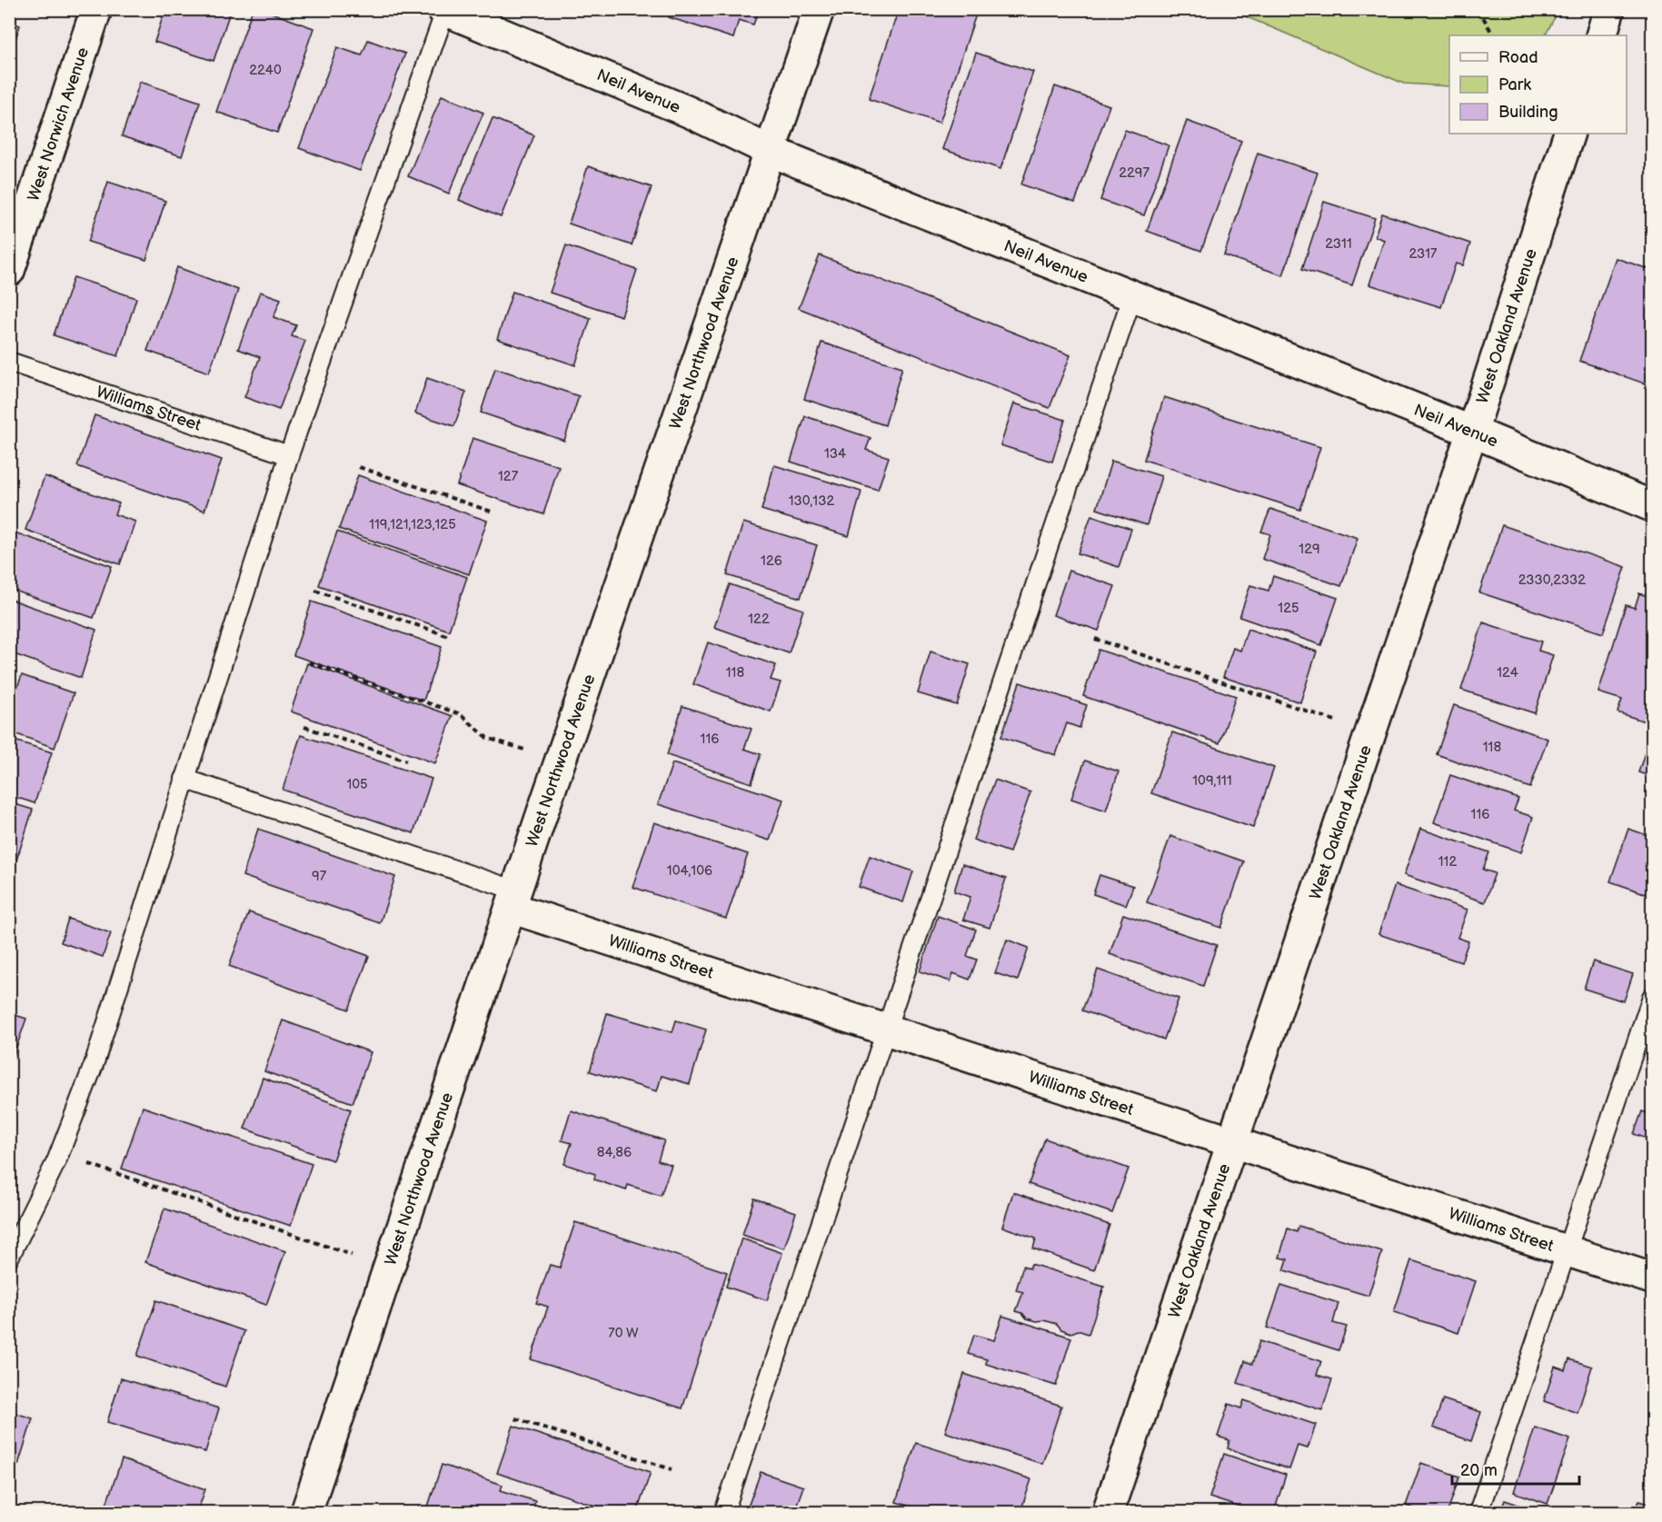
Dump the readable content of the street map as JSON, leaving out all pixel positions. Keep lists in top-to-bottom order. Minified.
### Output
{"streets":{"street":["Neil Avenue","West Norwich Avenue","West Oakland Avenue","West Northwood Avenue","Williams Street"]},"crossings":[["Neil Avenue","West Oakland Avenue"],["Neil Avenue","West Northwood Avenue"],["West Oakland Avenue","Williams Street"],["West Northwood Avenue","Williams Street"]],"house_numbers":["2240","2297","2311","2317","134","127","130,132","119,121,123,125","129","126","2330,2332","125","122","118","124","116","118","109,111","105","116","112","104,106","97","84,86","70 W"],"legend":["Road","Park","Building"],"scale_bar":"20 m"}
